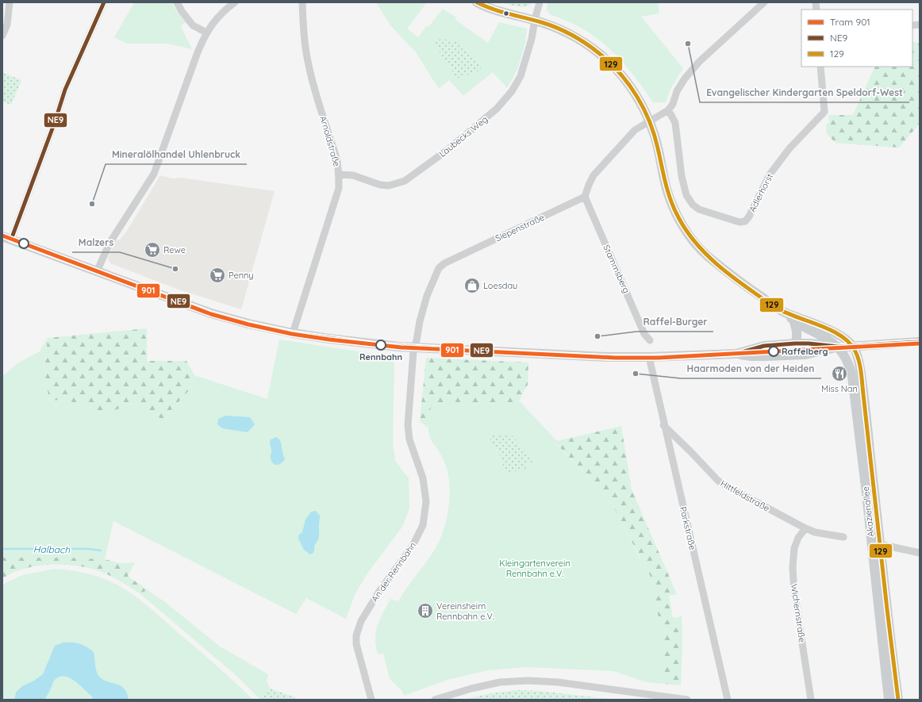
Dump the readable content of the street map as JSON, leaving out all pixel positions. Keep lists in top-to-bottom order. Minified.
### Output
{"streets":{"main road":["Akazienallee"],"street":["Laubecks Weg","Arnoldstraße","Adlerhorst","Siepenstraße","Stammsberg","Hittfeldstraße","Parkstraße","An der Rennbahn","Wichernstraße"]},"crossings":[["Laubecks Weg","Arnoldstraße"],["Siepenstraße","Stammsberg"],["Siepenstraße","An der Rennbahn"],["Hittfeldstraße","Parkstraße"],["Hittfeldstraße","Wichernstraße"]],"water":["Halbach"],"parks":["Kleingartenverein Rennbahn e.V."],"places":{"other":["Evangelischer Kindergarten Speldorf-West","Mineralölhandel Uhlenbruck","Malzers","Raffel-Burger","Rennbahn","Raffelberg","Haarmoden von der Heiden"],"supermarket":["Rewe","Penny"],"shop":["Loesdau"],"restaurant":["Miss Nan"],"building":["Vereinsheim Rennbahn e.V."]},"lines":["transit line NE9","transit line 129","tram line 901"],"legend":["Tram 901","NE9","129"]}
